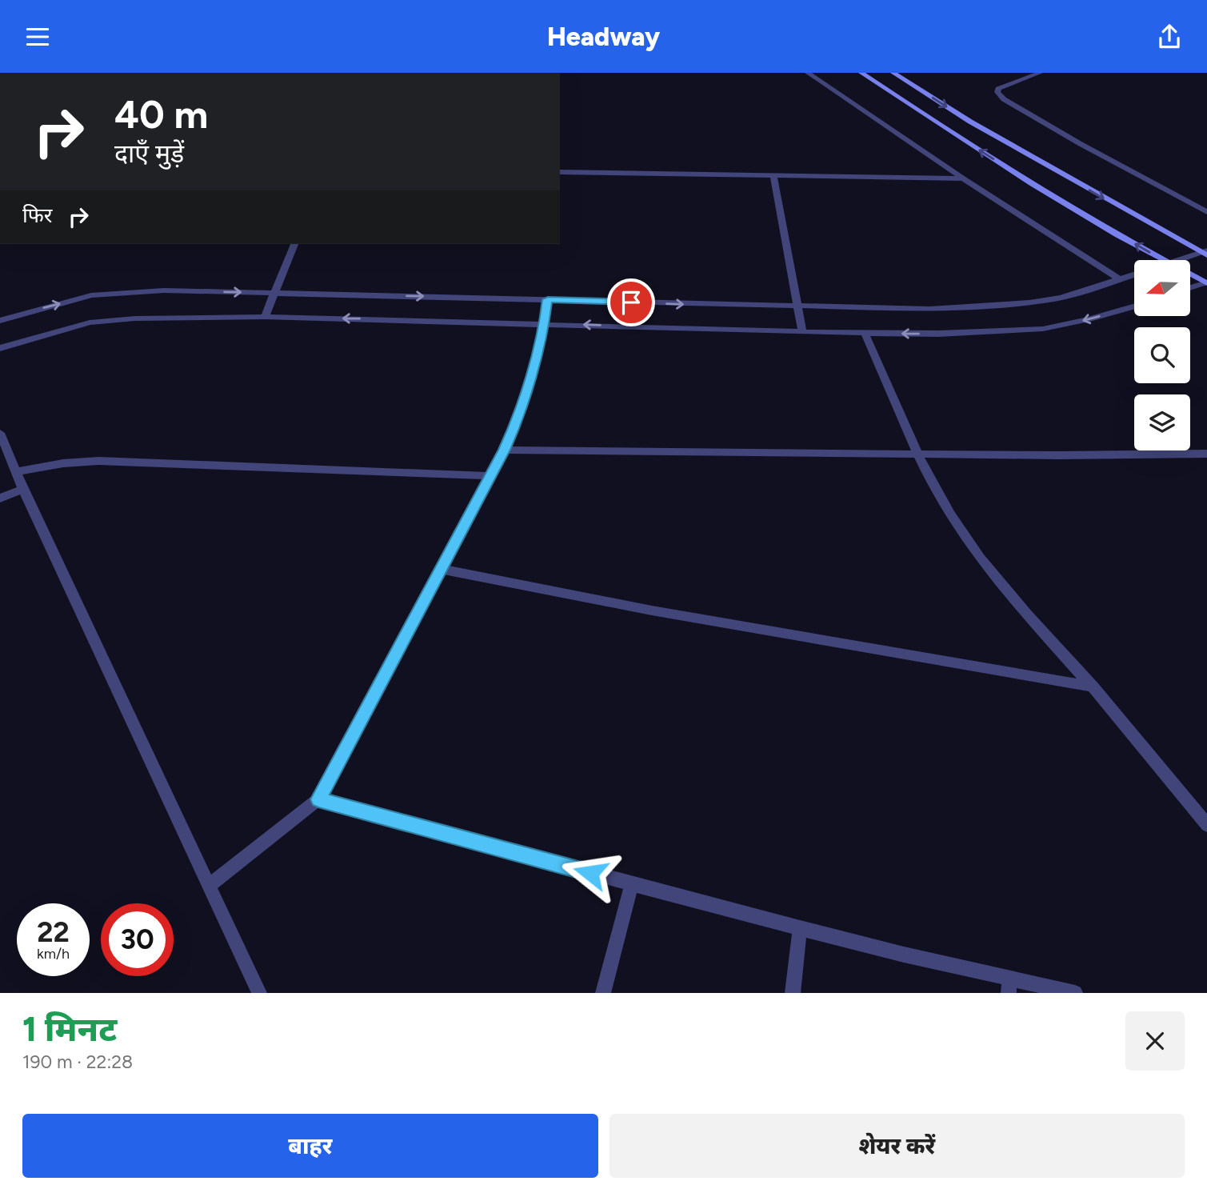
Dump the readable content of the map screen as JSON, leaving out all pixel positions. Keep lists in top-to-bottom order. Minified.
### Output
{"north":"left","page":{"header":"Headway","turn":["40 m","दाएँ मुड़ें"],"then":"फिर","speed":"22 km/h","limit":"30","heading":["1 मिनट","190 m · 22:28"],"buttons":["बाहर","शेयर करें"]}}
